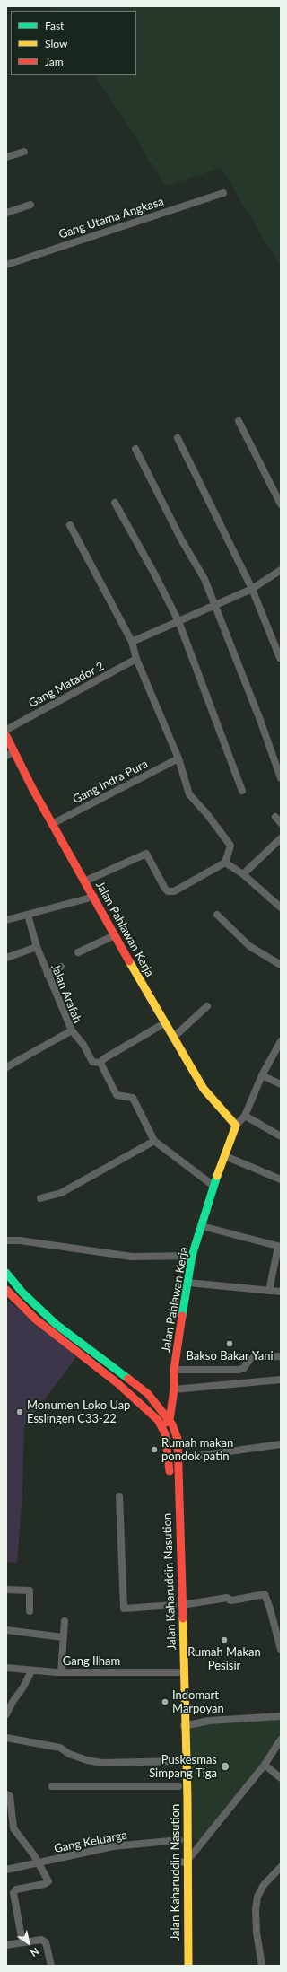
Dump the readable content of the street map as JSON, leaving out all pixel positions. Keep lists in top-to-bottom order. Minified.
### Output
{"streets":{"main road":["Jalan Pahlawan Kerja","Jalan Kaharuddin Nasution"],"street":["Gang Utama Angkasa","Gang Matador 2","Gang Indra Pura","Jalan Arafah","Gang Ilham","Gang Keluarga"]},"crossings":[["Gang Indra Pura","Jalan Pahlawan Kerja"],["Jalan Pahlawan Kerja","Jalan Kaharuddin Nasution"],["Jalan Kaharuddin Nasution","Gang Ilham"],["Jalan Kaharuddin Nasution","Gang Keluarga"]],"places":["Bakso Bakar Yani","Monumen Loko Uap Esslingen C33-22","Rumah makan pondok patin","Rumah Makan Pesisir","Indomart Marpoyan","Puskesmas Simpang Tiga"],"legend":["Fast","Slow","Jam"],"north":"bottom right"}
